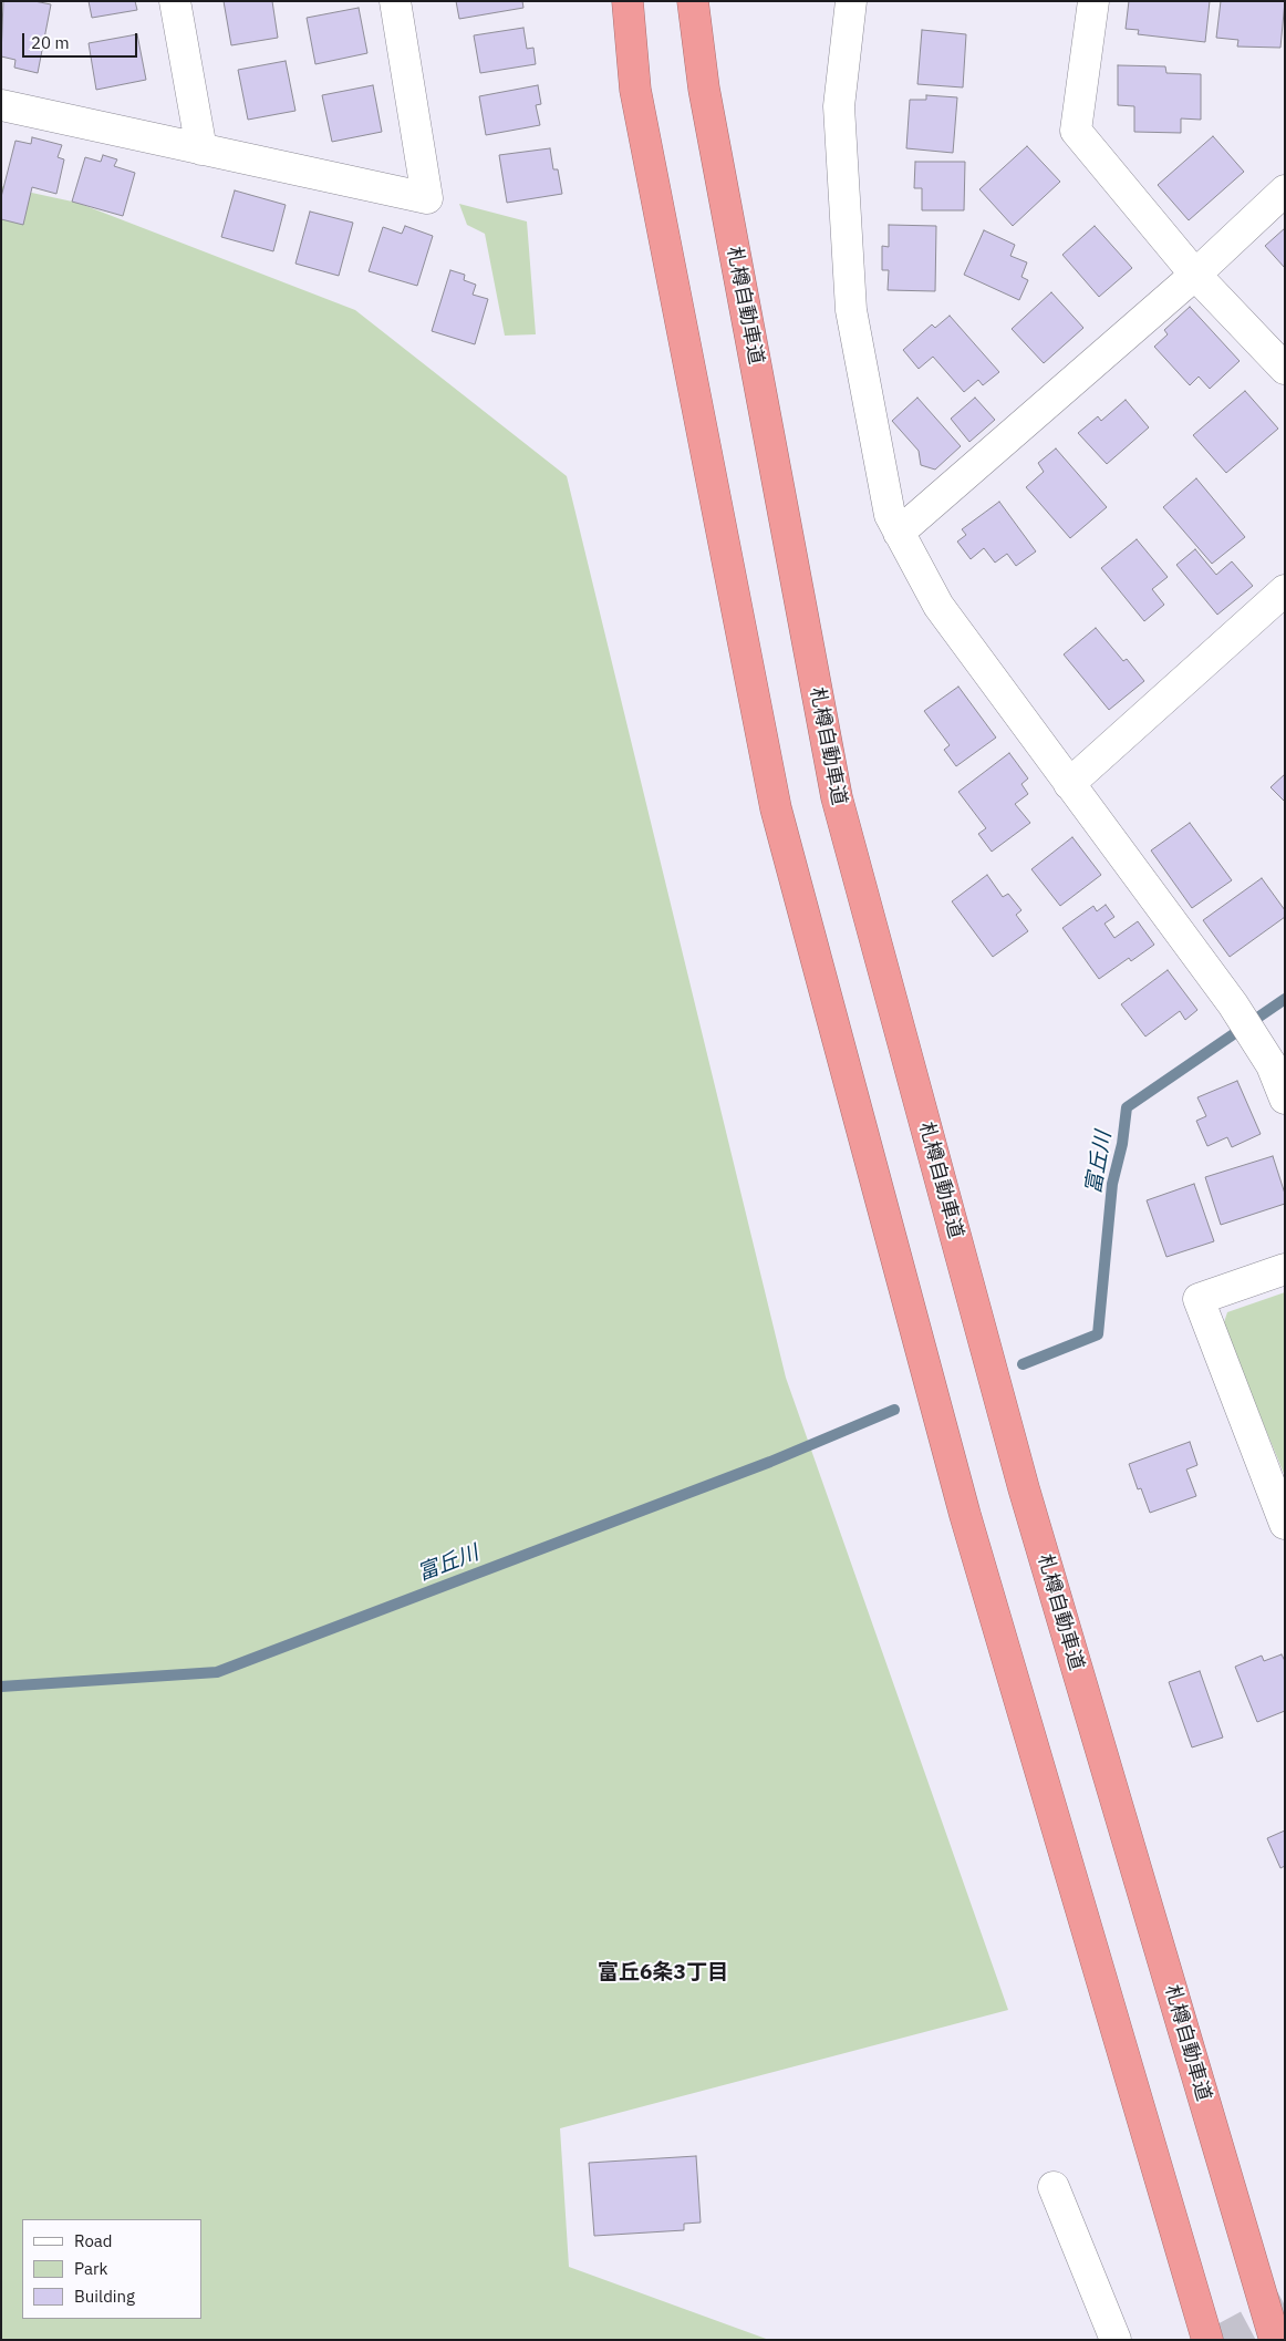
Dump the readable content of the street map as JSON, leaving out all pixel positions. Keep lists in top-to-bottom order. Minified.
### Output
{"streets":{"highway":["札樽自動車道"]},"districts":["富丘6条3丁目"],"water":["富丘川"],"legend":["Road","Park","Building"],"scale_bar":"20 m"}
